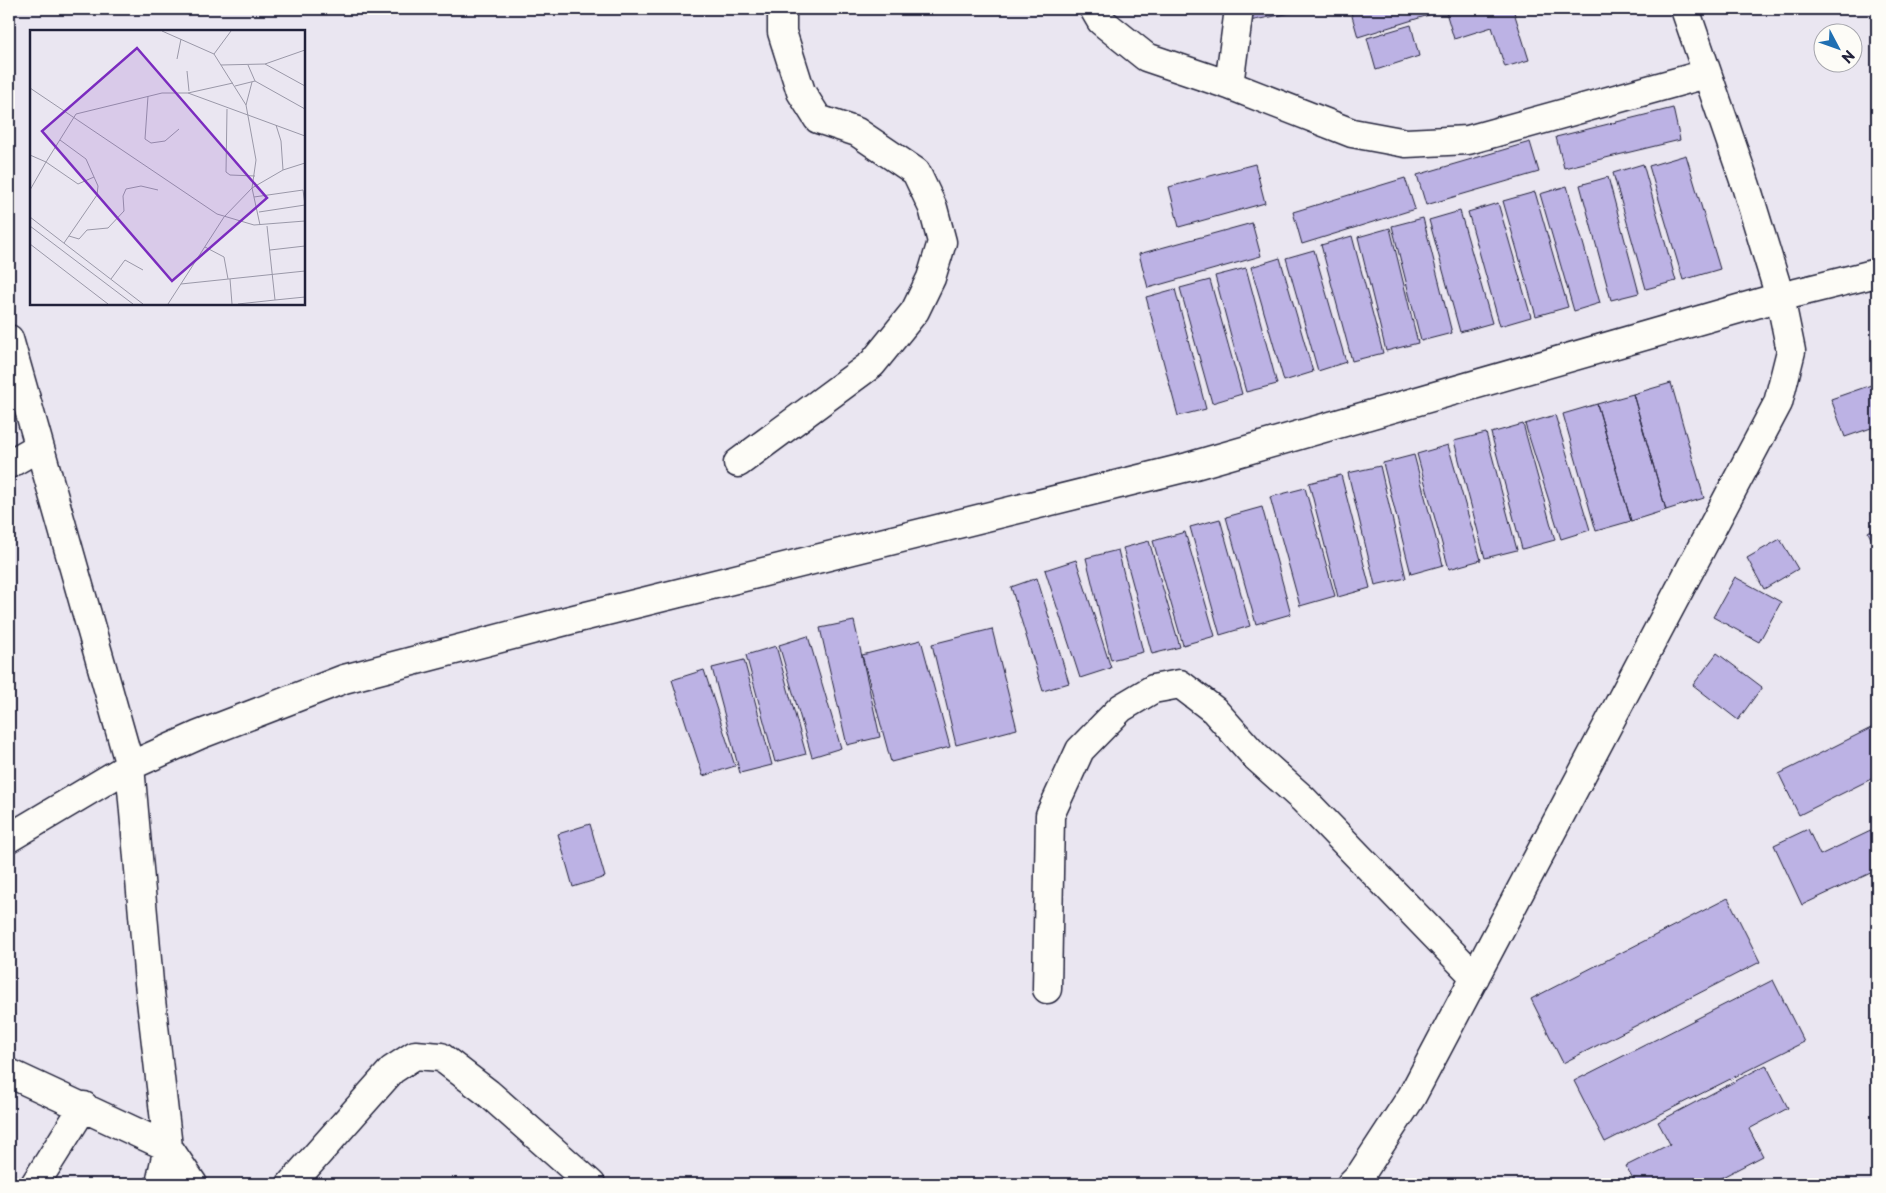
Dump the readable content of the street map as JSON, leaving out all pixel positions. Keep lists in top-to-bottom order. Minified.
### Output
{"north":"bottom right"}
